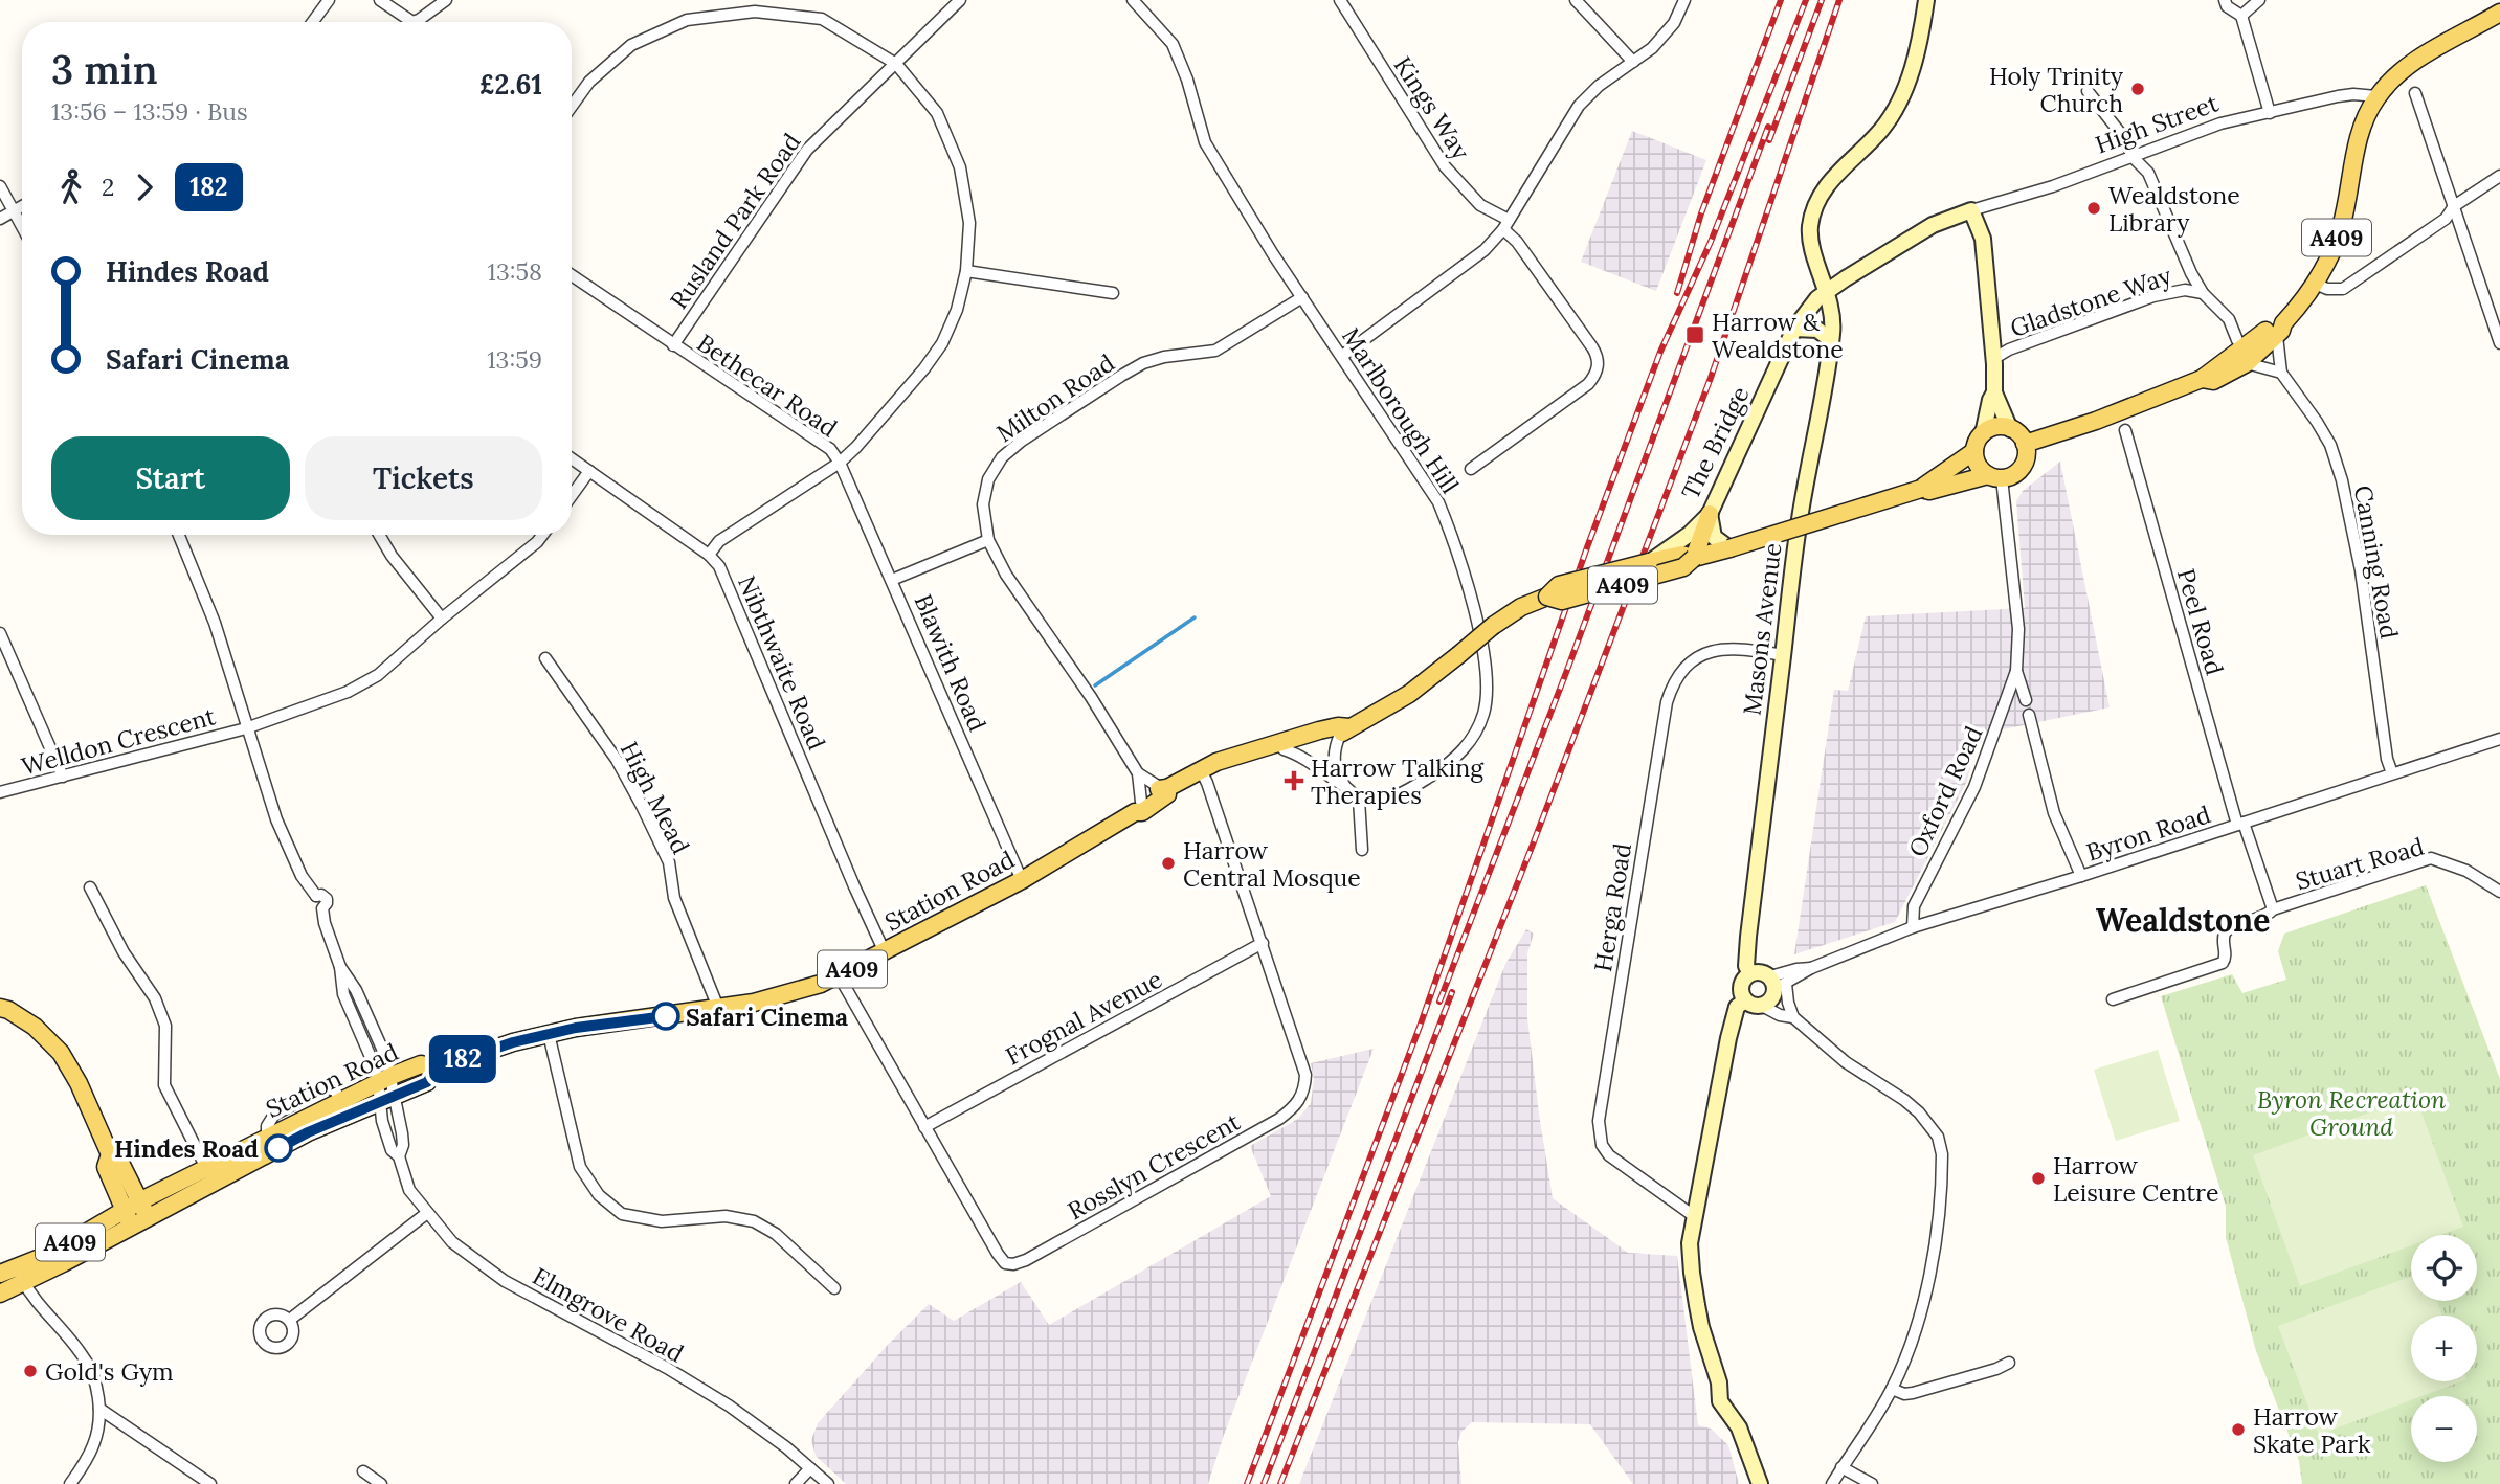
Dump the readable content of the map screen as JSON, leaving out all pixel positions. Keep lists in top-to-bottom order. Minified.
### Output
{"streets":{"main road":["A409","The Bridge","Station Road"],"street":["Kings Way","High Street","Rusland Park Road","Gladstone Way","Bethecar Road","Milton Road","Marlborough Hill","Canning Road","Peel Road","Masons Avenue","Nibthwaite Road","Blawith Road","Welldon Crescent","Oxford Road","High Mead","Byron Road","Stuart Road","Herga Road","Frognal Avenue","Rosslyn Crescent","Elmgrove Road"]},"crossings":[["High Street","A409"],["High Street","The Bridge"],["High Street","Masons Avenue"],["Rusland Park Road","Bethecar Road"],["A409","The Bridge"],["A409","Canning Road"],["A409","Station Road"],["Bethecar Road","Blawith Road"],["Milton Road","Marlborough Hill"],["Milton Road","Station Road"],["The Bridge","Masons Avenue"],["Canning Road","Byron Road"],["Peel Road","Byron Road"],["Peel Road","Stuart Road"],["Masons Avenue","Byron Road"],["Masons Avenue","Herga Road"],["Nibthwaite Road","Station Road"],["Blawith Road","Station Road"],["Oxford Road","Byron Road"],["High Mead","Station Road"],["Byron Road","Stuart Road"],["Station Road","Rosslyn Crescent"],["Station Road","Elmgrove Road"],["Frognal Avenue","Rosslyn Crescent"]],"districts":["Wealdstone"],"parks":["Byron Recreation Ground"],"places":{"other":["Holy Trinity Church","Wealdstone Library","Harrow Central Mosque","Safari Cinema","Hindes Road","Harrow Leisure Centre","Gold's Gym","Harrow Skate Park"],"transit":["Harrow & Wealdstone"],"health":["Harrow Talking Therapies"]},"lines":["bus line 182"],"page":{"on_map":"182","heading":["3 min","13:56 – 13:59 · Bus","£2.61"],"legs":["2","182"],"list":[{"name":"Hindes Road","value":"13:58"},{"name":"Safari Cinema","value":"13:59"}],"buttons":["Start","Tickets"],"map_buttons":["+","−"]}}
